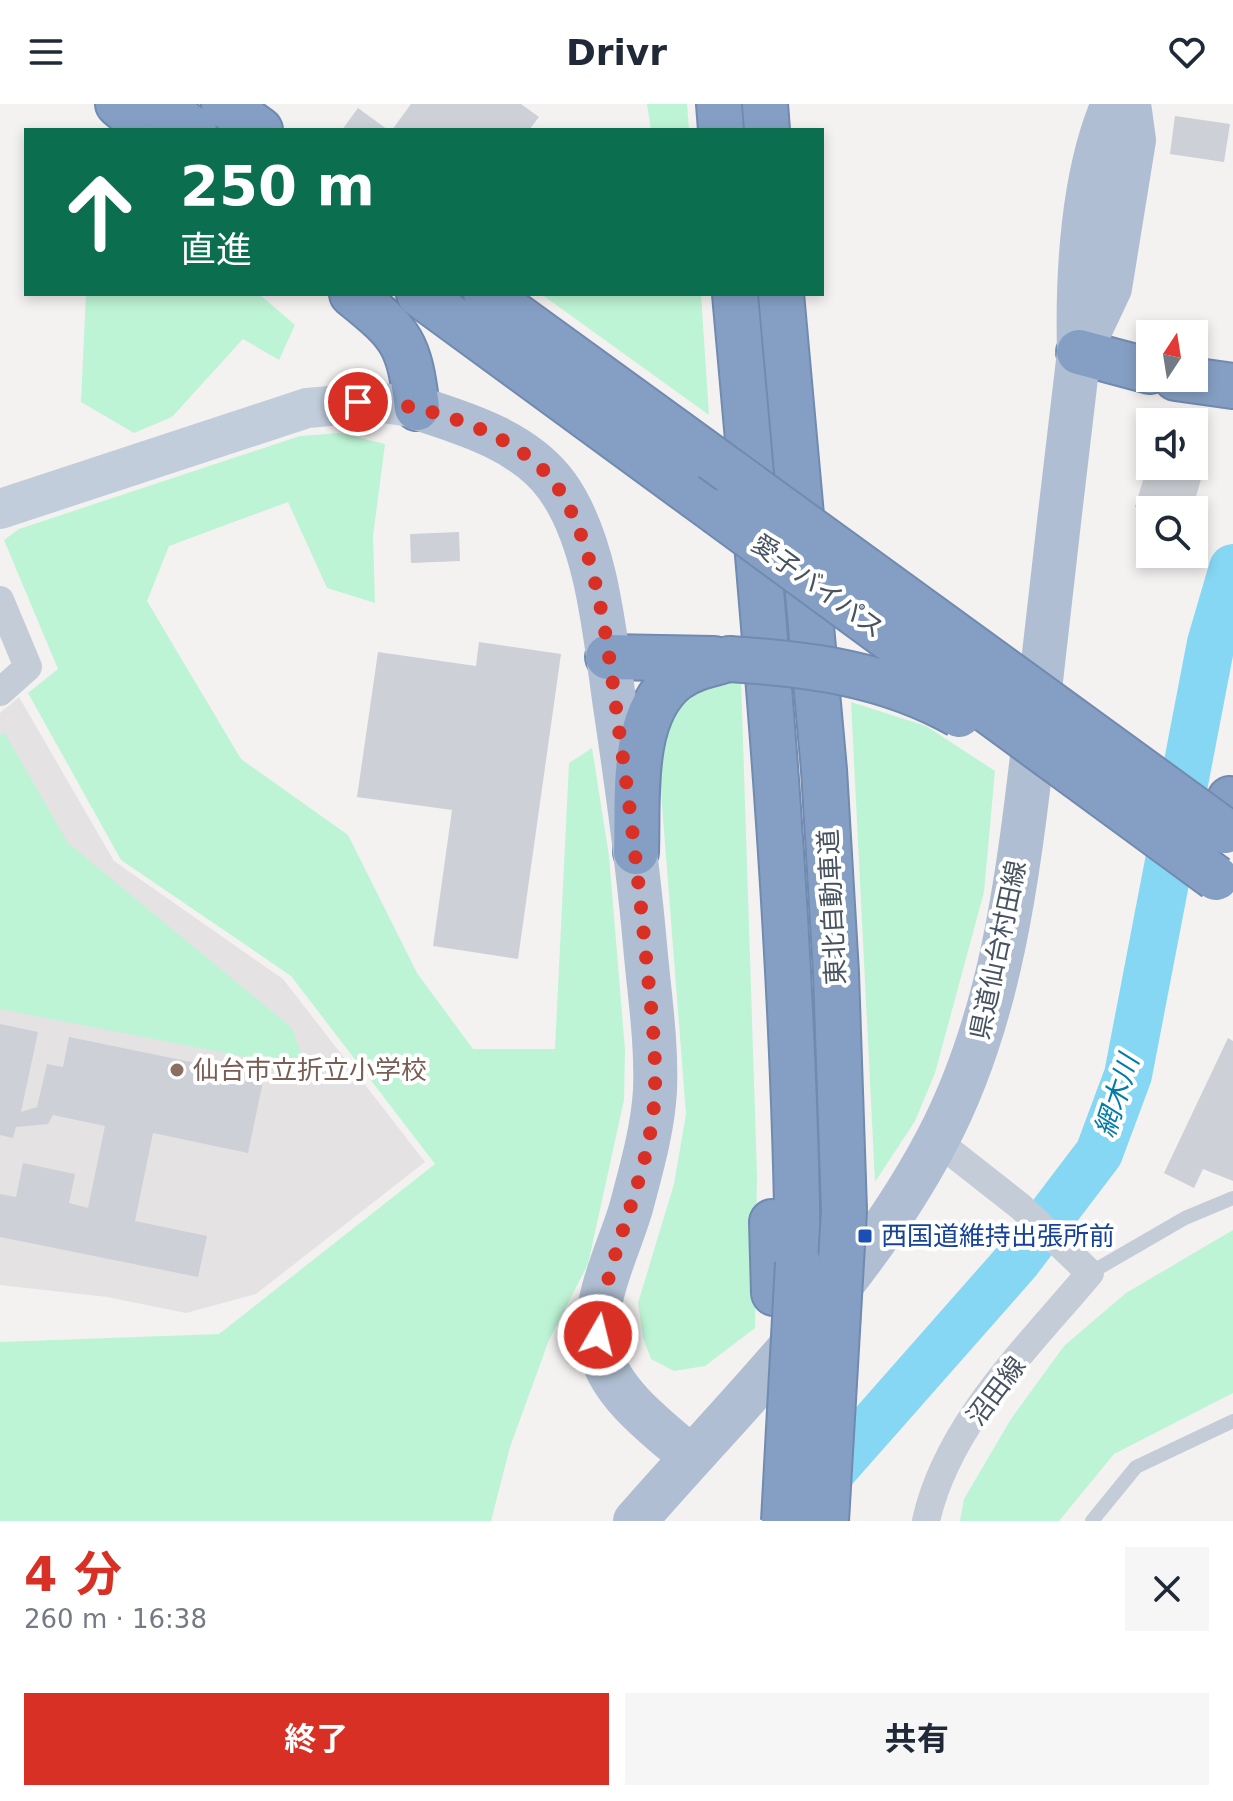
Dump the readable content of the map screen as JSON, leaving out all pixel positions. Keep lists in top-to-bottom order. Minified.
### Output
{"streets":{"highway":["愛子バイパス","東北自動車道"],"main road":["県道仙台村田線"],"street":["沼田線"]},"water":["網木川"],"places":{"other":["仙台市立折立小学校"],"transit":["西国道維持出張所前"]},"north":"top","page":{"header":"Drivr","turn":["250 m","直進"],"heading":["4 分","260 m · 16:38"],"buttons":["終了","共有"]}}
